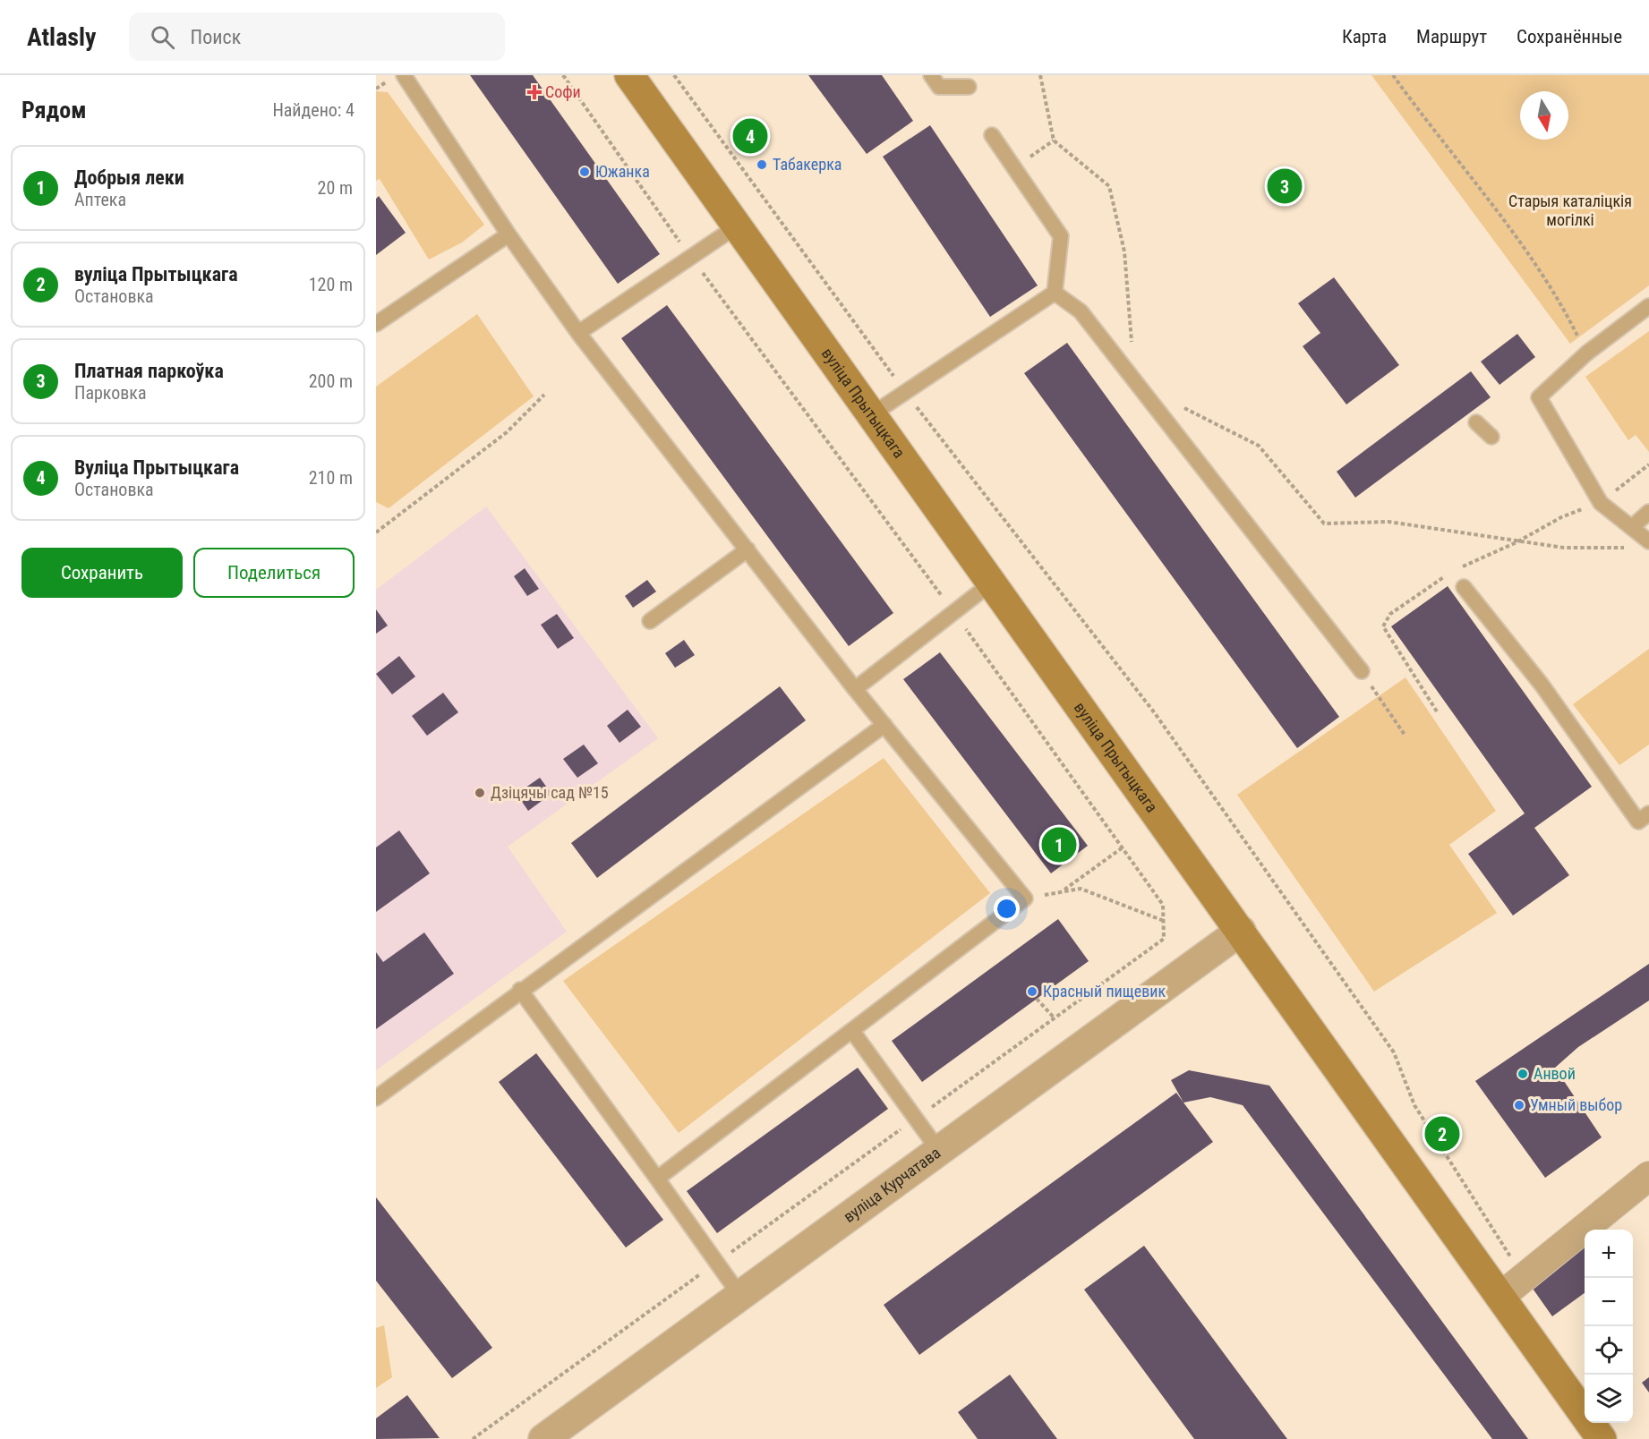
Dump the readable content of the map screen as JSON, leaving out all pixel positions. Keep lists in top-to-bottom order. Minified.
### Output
{"streets":{"main road":["вуліца Прытыцкага"],"street":["вуліца Курчатава"]},"crossings":[["вуліца Прытыцкага","вуліца Курчатава"]],"parks":["Старыя каталіцкія могілкі"],"places":{"health":["Софи"],"other":["Табакерка","Южанка","Дзіцячы сад №15","Красный пищевик","Анвой","Умный выбор"]},"north":"bottom","page":{"header":"Atlasly","search":"Поиск","nav":["Карта","Маршрут","Сохранённые"],"heading":["Рядом","Найдено: 4"],"pins":["4","3","1","2"],"list":[{"mark":"1","name":"Добрыя леки","note":"Аптека","value":"20 m"},{"mark":"2","name":"вуліца Прытыцкага","note":"Остановка","value":"120 m"},{"mark":"3","name":"Платная паркоўка","note":"Парковка","value":"200 m"},{"mark":"4","name":"Вуліца Прытыцкага","note":"Остановка","value":"210 m"}],"buttons":["Сохранить","Поделиться"],"map_buttons":["+","−"]}}
